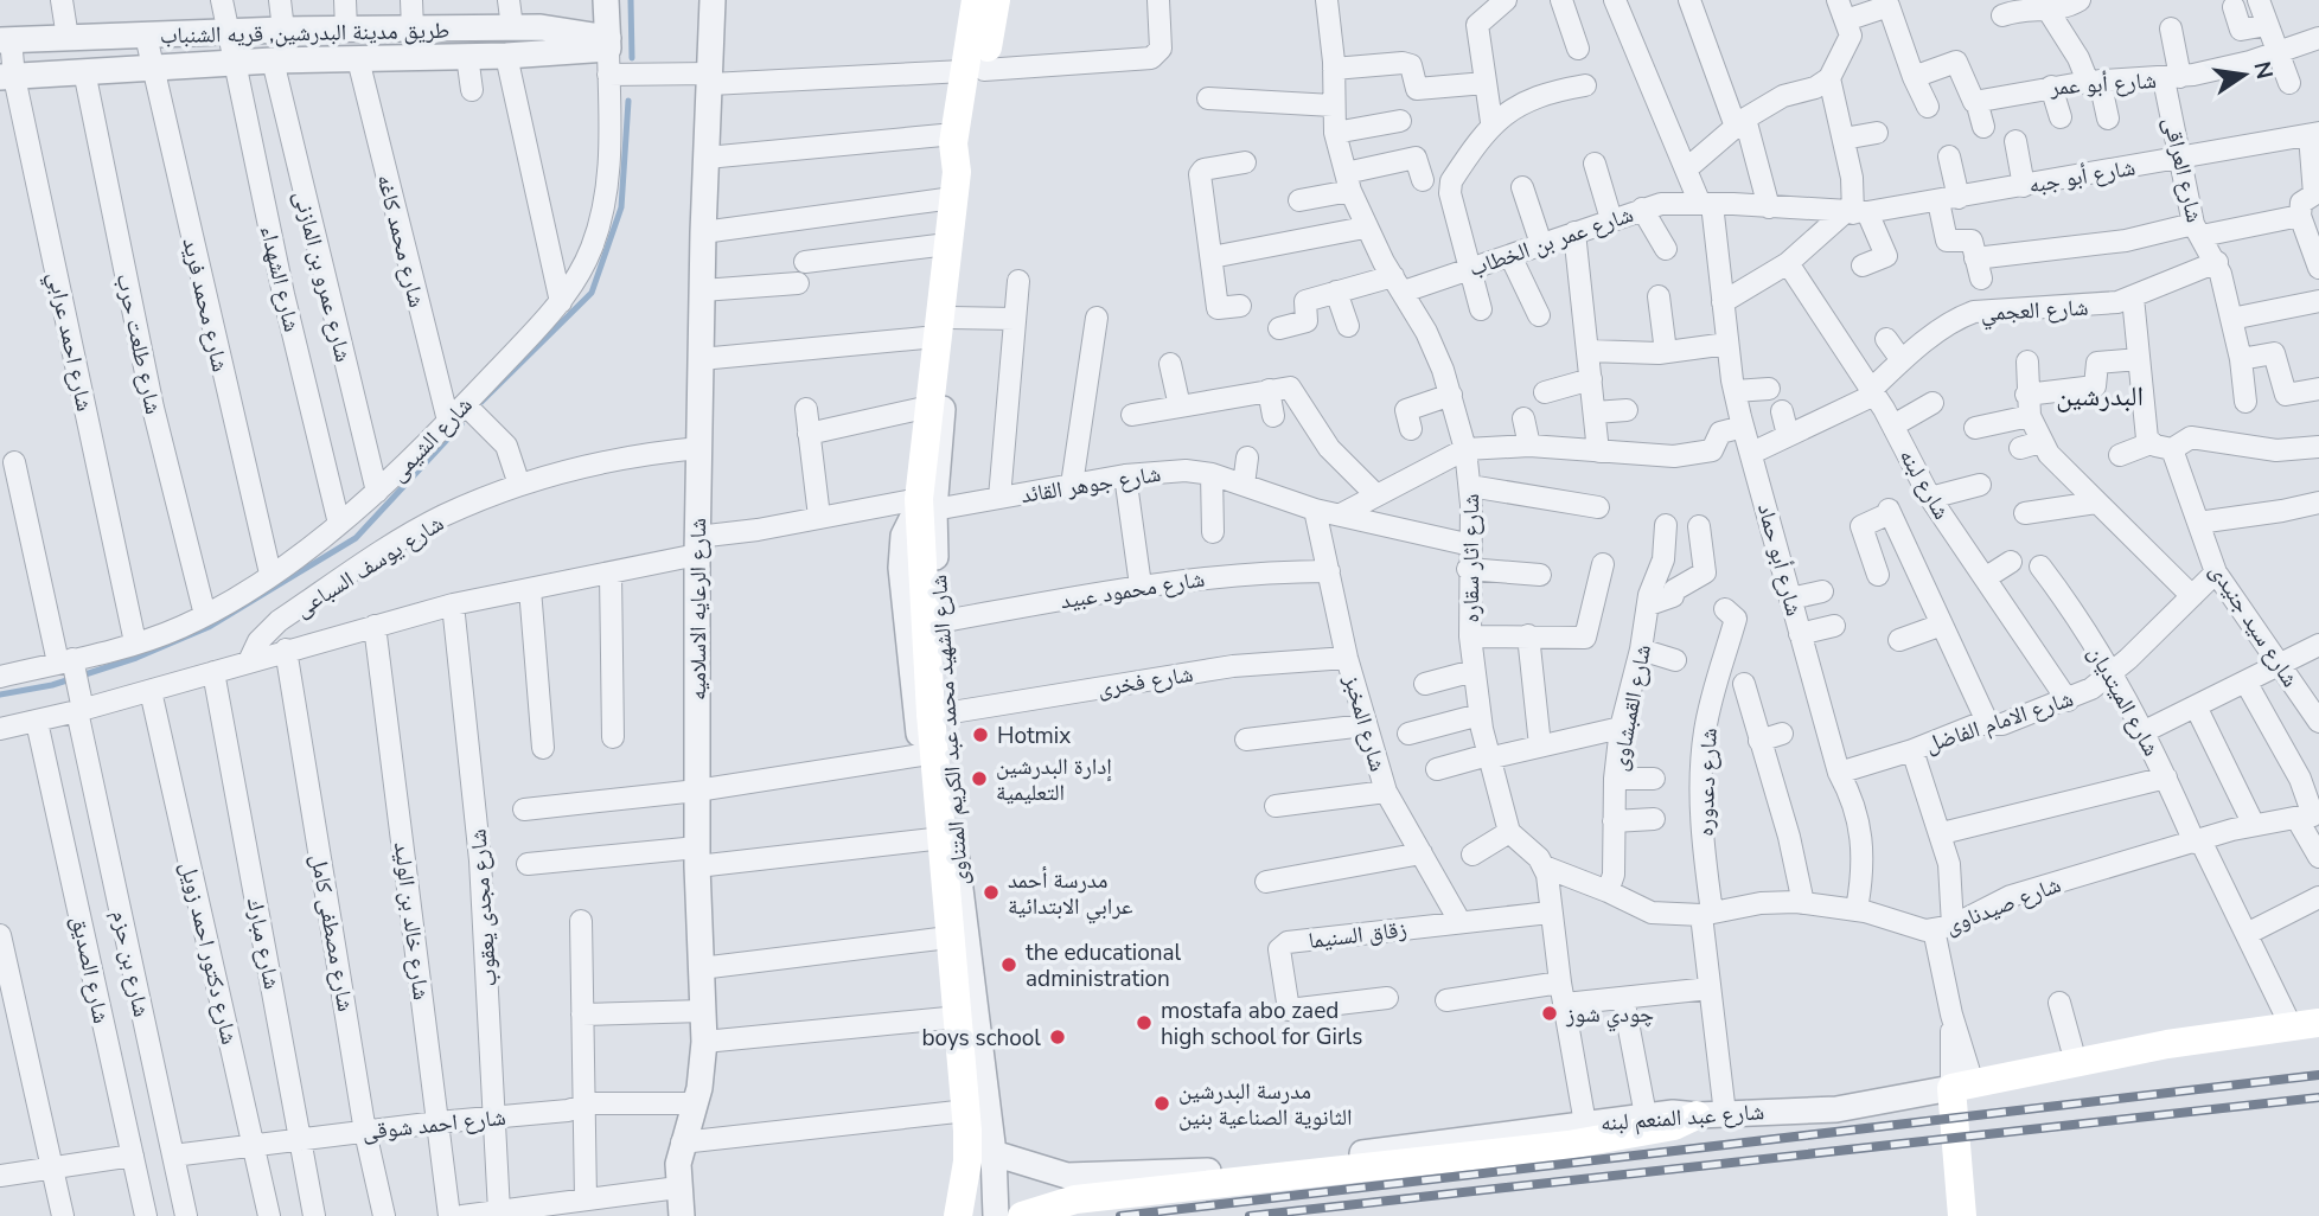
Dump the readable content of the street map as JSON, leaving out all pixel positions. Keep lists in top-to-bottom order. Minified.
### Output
{"streets":{"main road":["شارع عبد المنعم لبنه"],"street":["طريق مدينة البدرشين, قريه الشنباب","شارع أبو عمر","شارع العراقى","شارع أبو جبه","شارع محمد كاغه","شارع عمر بن الخطاب","شارع عمرو بن المازنى","شارع الشهداء","شارع محمد فريد","شارع العجمي","شارع احمد عرابي","شارع طلعت حرب","شارع الشيمى","شارع جوهر القائد","شارع لبنه","شارع اثار سقاره","شارع أبو حماد","شارع يوسف السباعى","شارع محمود عبيد","شارع الرعايه الاسلاميه","شارع سيد جنيدى","شارع فخرى","شارع الميتديان","شارع القمبشاوى","شارع الامام الفاضل","شارع المخبز","شارع الشهيد محمد عبد الكريم المتناوى","شارع دعدوره","شارع صيدناوى","شارع مجدى يعقوب","شارع خالد بن الوليد","شارع مصطفى كامل","زقاق السنيما","شارع مبارك","شارع دكتور احمد زويل","شارع بن حزم","شارع الصديق","شارع احمد شوقى"]},"crossings":[["طريق مدينة البدرشين, قريه الشنباب","شارع محمد كاغه"],["طريق مدينة البدرشين, قريه الشنباب","شارع عمرو بن المازنى"],["طريق مدينة البدرشين, قريه الشنباب","شارع الشهداء"],["طريق مدينة البدرشين, قريه الشنباب","شارع محمد فريد"],["طريق مدينة البدرشين, قريه الشنباب","شارع احمد عرابي"],["طريق مدينة البدرشين, قريه الشنباب","شارع طلعت حرب"],["طريق مدينة البدرشين, قريه الشنباب","شارع الشيمى"],["شارع أبو عمر","شارع العراقى"],["شارع العراقى","شارع أبو جبه"],["شارع العراقى","شارع العجمي"],["شارع أبو جبه","شارع عمر بن الخطاب"],["شارع أبو جبه","شارع أبو حماد"],["شارع محمد كاغه","شارع الشيمى"],["شارع عمر بن الخطاب","شارع اثار سقاره"],["شارع عمر بن الخطاب","شارع أبو حماد"],["شارع عمرو بن المازنى","شارع الشيمى"],["شارع الشهداء","شارع الشيمى"],["شارع محمد فريد","شارع الشيمى"],["شارع العجمي","شارع لبنه"],["شارع العجمي","شارع أبو حماد"],["شارع احمد عرابي","شارع الشيمى"],["شارع طلعت حرب","شارع الشيمى"],["شارع الشيمى","شارع بن حزم"],["شارع جوهر القائد","شارع اثار سقاره"],["شارع جوهر القائد","شارع الرعايه الاسلاميه"],["شارع جوهر القائد","شارع المخبز"],["شارع جوهر القائد","شارع الشهيد محمد عبد الكريم المتناوى"],["شارع لبنه","شارع الامام الفاضل"],["شارع اثار سقاره","شارع صيدناوى"],["شارع أبو حماد","شارع الامام الفاضل"],["شارع أبو حماد","شارع صيدناوى"],["شارع يوسف السباعى","شارع الرعايه الاسلاميه"],["شارع محمود عبيد","شارع المخبز"],["شارع محمود عبيد","شارع الشهيد محمد عبد الكريم المتناوى"],["شارع الرعايه الاسلاميه","شارع احمد شوقى"],["شارع سيد جنيدى","شارع الامام الفاضل"],["شارع فخرى","شارع المخبز"],["شارع فخرى","شارع الشهيد محمد عبد الكريم المتناوى"],["شارع الميتديان","شارع الامام الفاضل"],["شارع الميتديان","شارع صيدناوى"],["شارع الميتديان","شارع عبد المنعم لبنه"],["شارع القمبشاوى","شارع صيدناوى"],["شارع المخبز","زقاق السنيما"],["شارع الشهيد محمد عبد الكريم المتناوى","شارع عبد المنعم لبنه"],["شارع دعدوره","شارع صيدناوى"],["شارع دعدوره","شارع عبد المنعم لبنه"],["شارع مجدى يعقوب","شارع احمد شوقى"],["شارع خالد بن الوليد","شارع احمد شوقى"],["شارع مصطفى كامل","شارع احمد شوقى"],["شارع مبارك","شارع احمد شوقى"],["شارع دكتور احمد زويل","شارع احمد شوقى"],["شارع بن حزم","شارع احمد شوقى"]],"districts":["البدرشين"],"places":["Hotmix","إدارة البدرشين التعليمية","مدرسة أحمد عرابي الابتدائية","the educational administration","چودي شوز","mostafa abo zaed high school for Girls","boys school","مدرسة البدرشين الثانوية الصناعية بنين"],"north":"right"}
